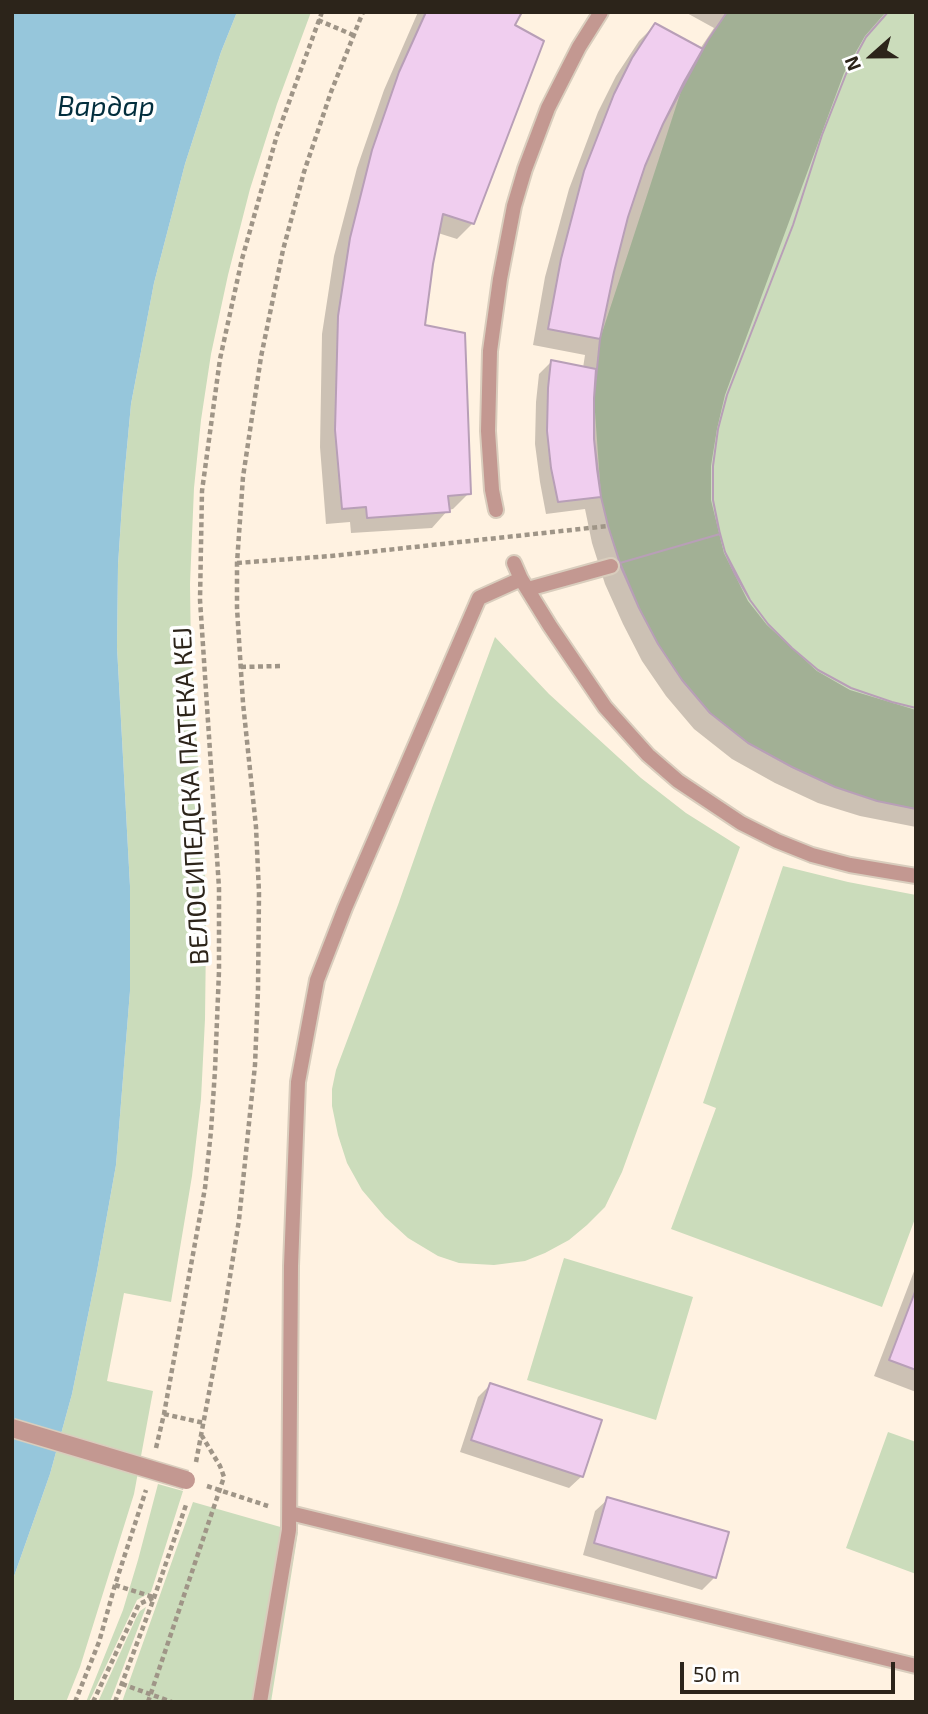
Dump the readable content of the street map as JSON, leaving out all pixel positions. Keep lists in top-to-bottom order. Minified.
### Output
{"streets":{"path":["ВЕЛОСИПЕДСКА ПАТЕКА КЕЈ"]},"water":["Вардар"],"scale_bar":"50 m","north":"left"}
